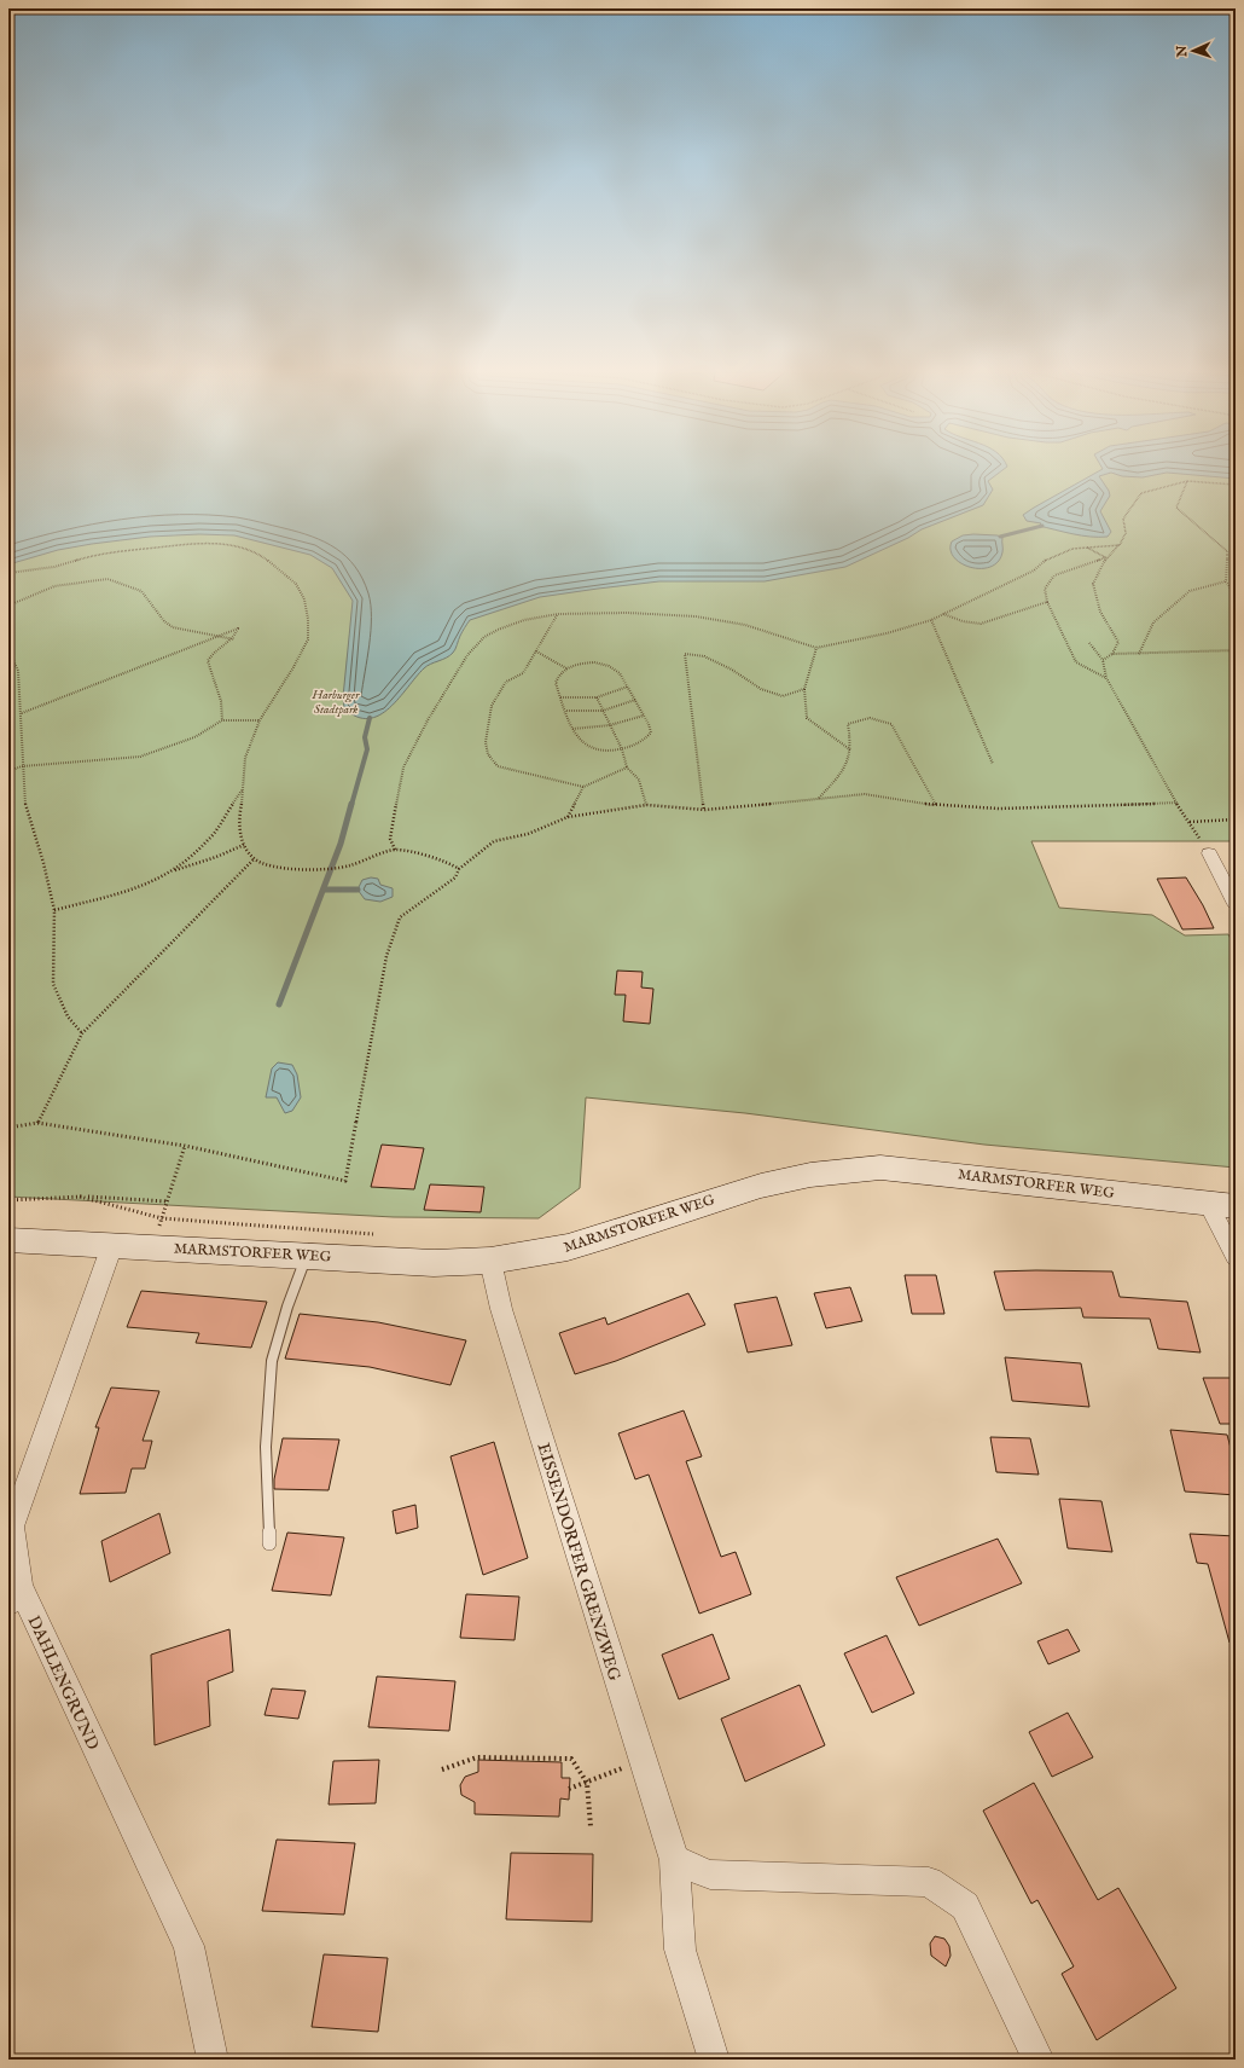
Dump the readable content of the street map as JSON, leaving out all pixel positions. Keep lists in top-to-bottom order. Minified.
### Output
{"streets":{"street":["MARMSTORFER WEG","EISSENDORFER GRENZWEG","DAHLENGRUND"]},"crossings":[["MARMSTORFER WEG","EISSENDORFER GRENZWEG"],["MARMSTORFER WEG","DAHLENGRUND"]],"parks":["Harburger Stadtpark"],"north":"left"}
